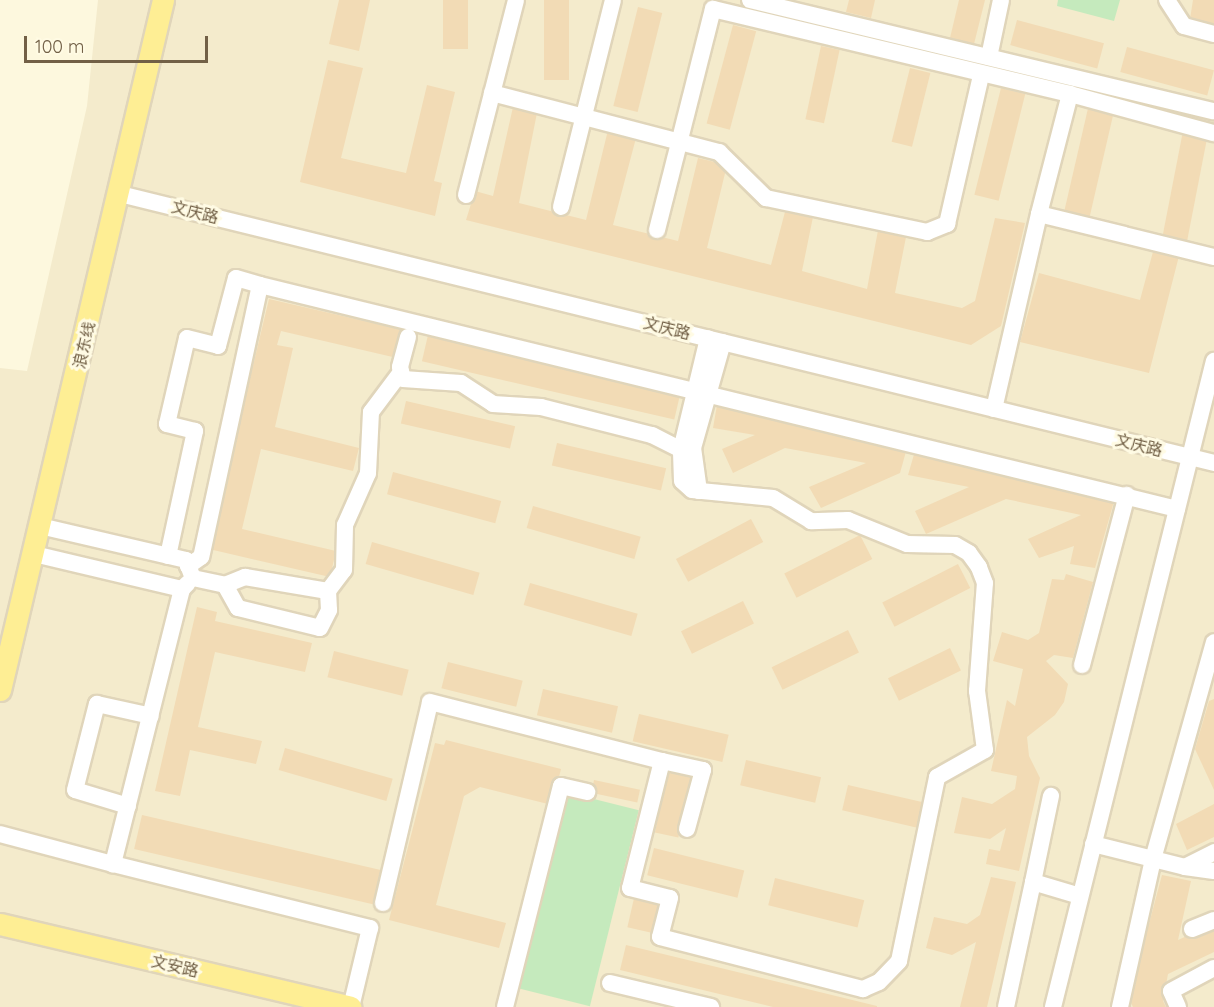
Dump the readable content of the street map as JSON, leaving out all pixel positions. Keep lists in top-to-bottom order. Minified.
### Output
{"streets":{"main road":["浪东线","文安路"],"street":["文庆路"]},"crossings":[["文庆路","浪东线"]],"scale_bar":"100 m"}
